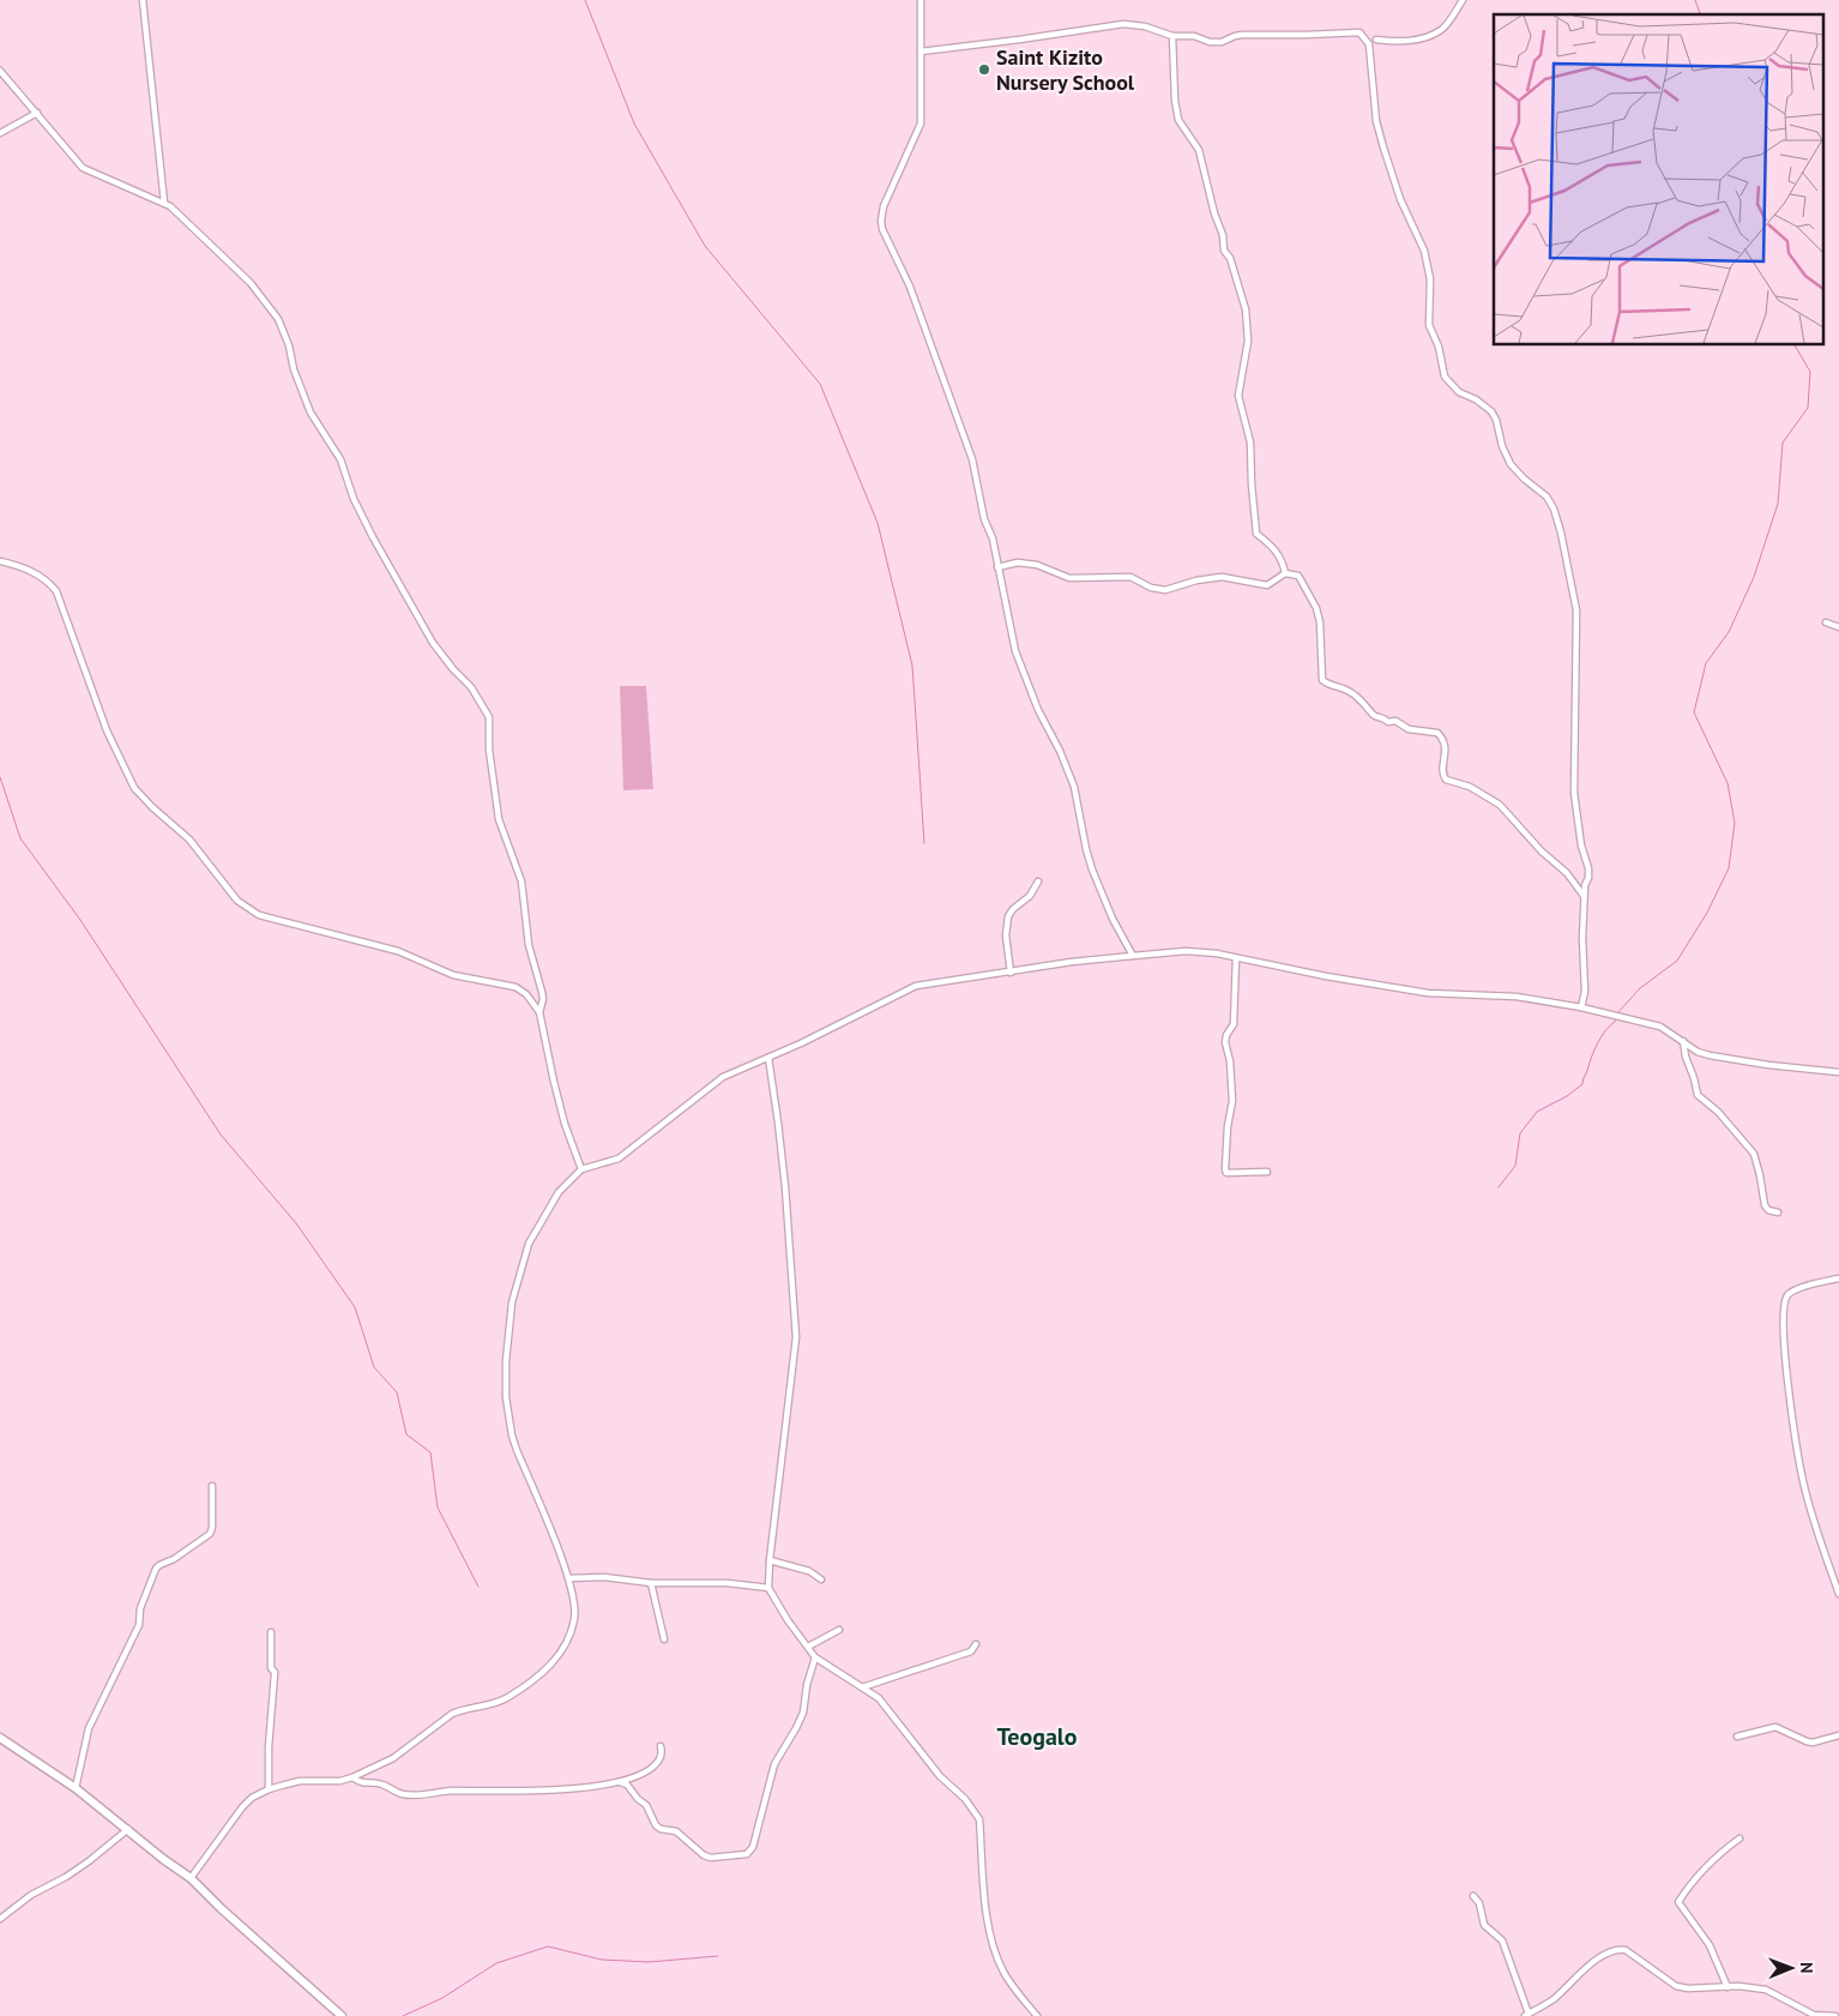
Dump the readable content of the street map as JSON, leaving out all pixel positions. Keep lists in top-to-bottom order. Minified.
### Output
{"districts":["Teogalo"],"places":["Saint Kizito Nursery School"],"north":"right"}
